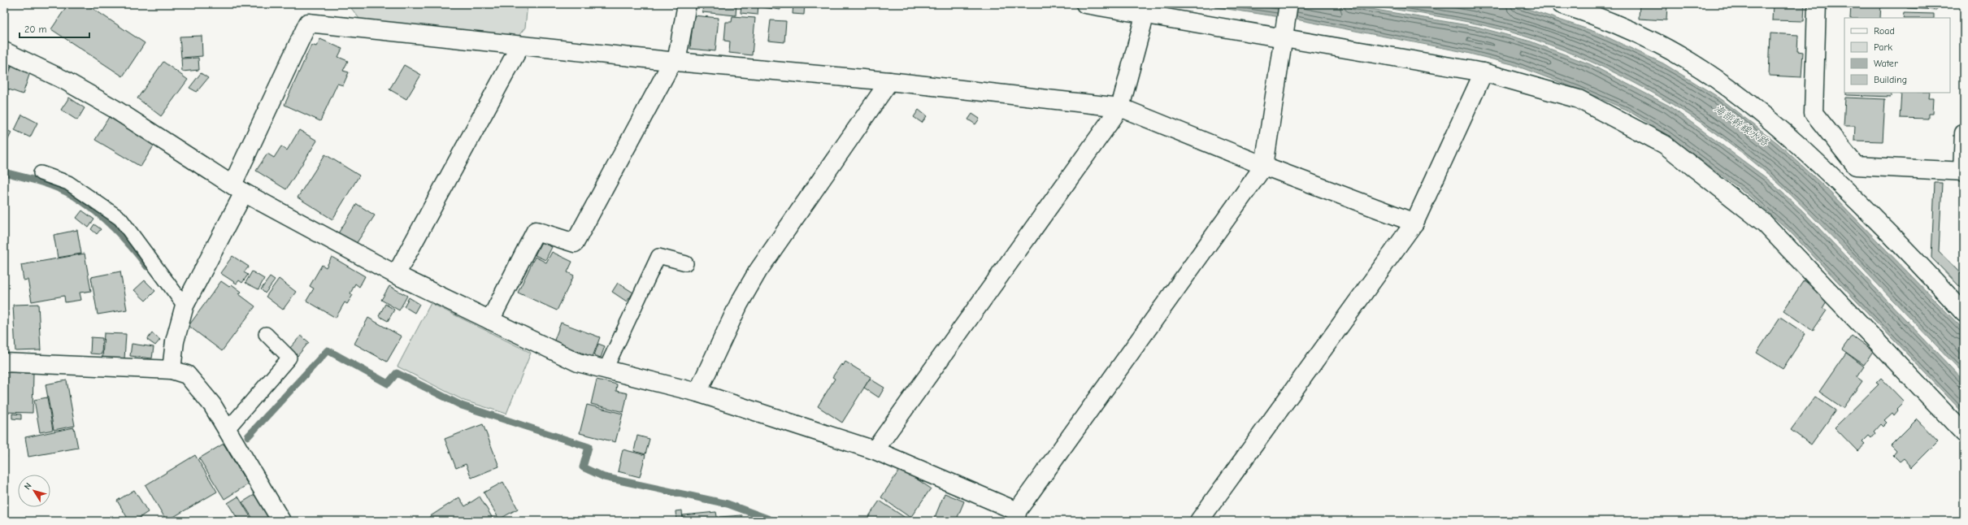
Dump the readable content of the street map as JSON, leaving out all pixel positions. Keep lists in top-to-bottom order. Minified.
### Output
{"water":["海部幹線水路"],"legend":["Road","Park","Water","Building"],"scale_bar":"20 m","north":"top left"}
